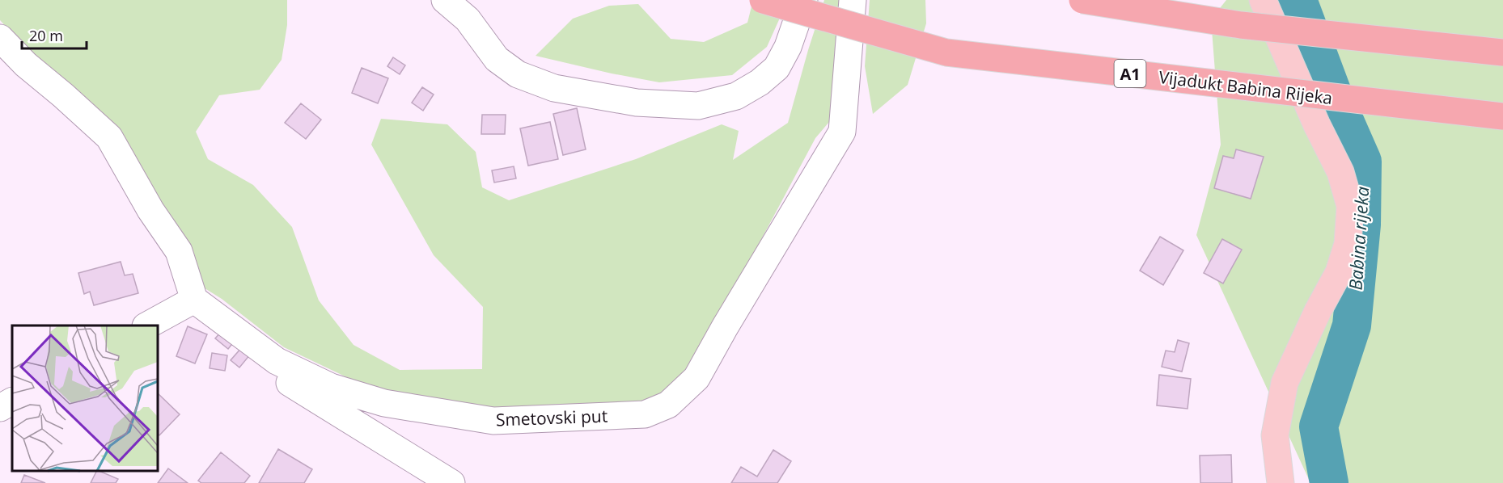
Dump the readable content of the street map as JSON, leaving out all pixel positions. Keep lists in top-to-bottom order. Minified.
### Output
{"streets":{"highway":["A1","Vijadukt Babina Rijeka"],"street":["Smetovski put"]},"water":["Babina rijeka"],"scale_bar":"20 m"}
